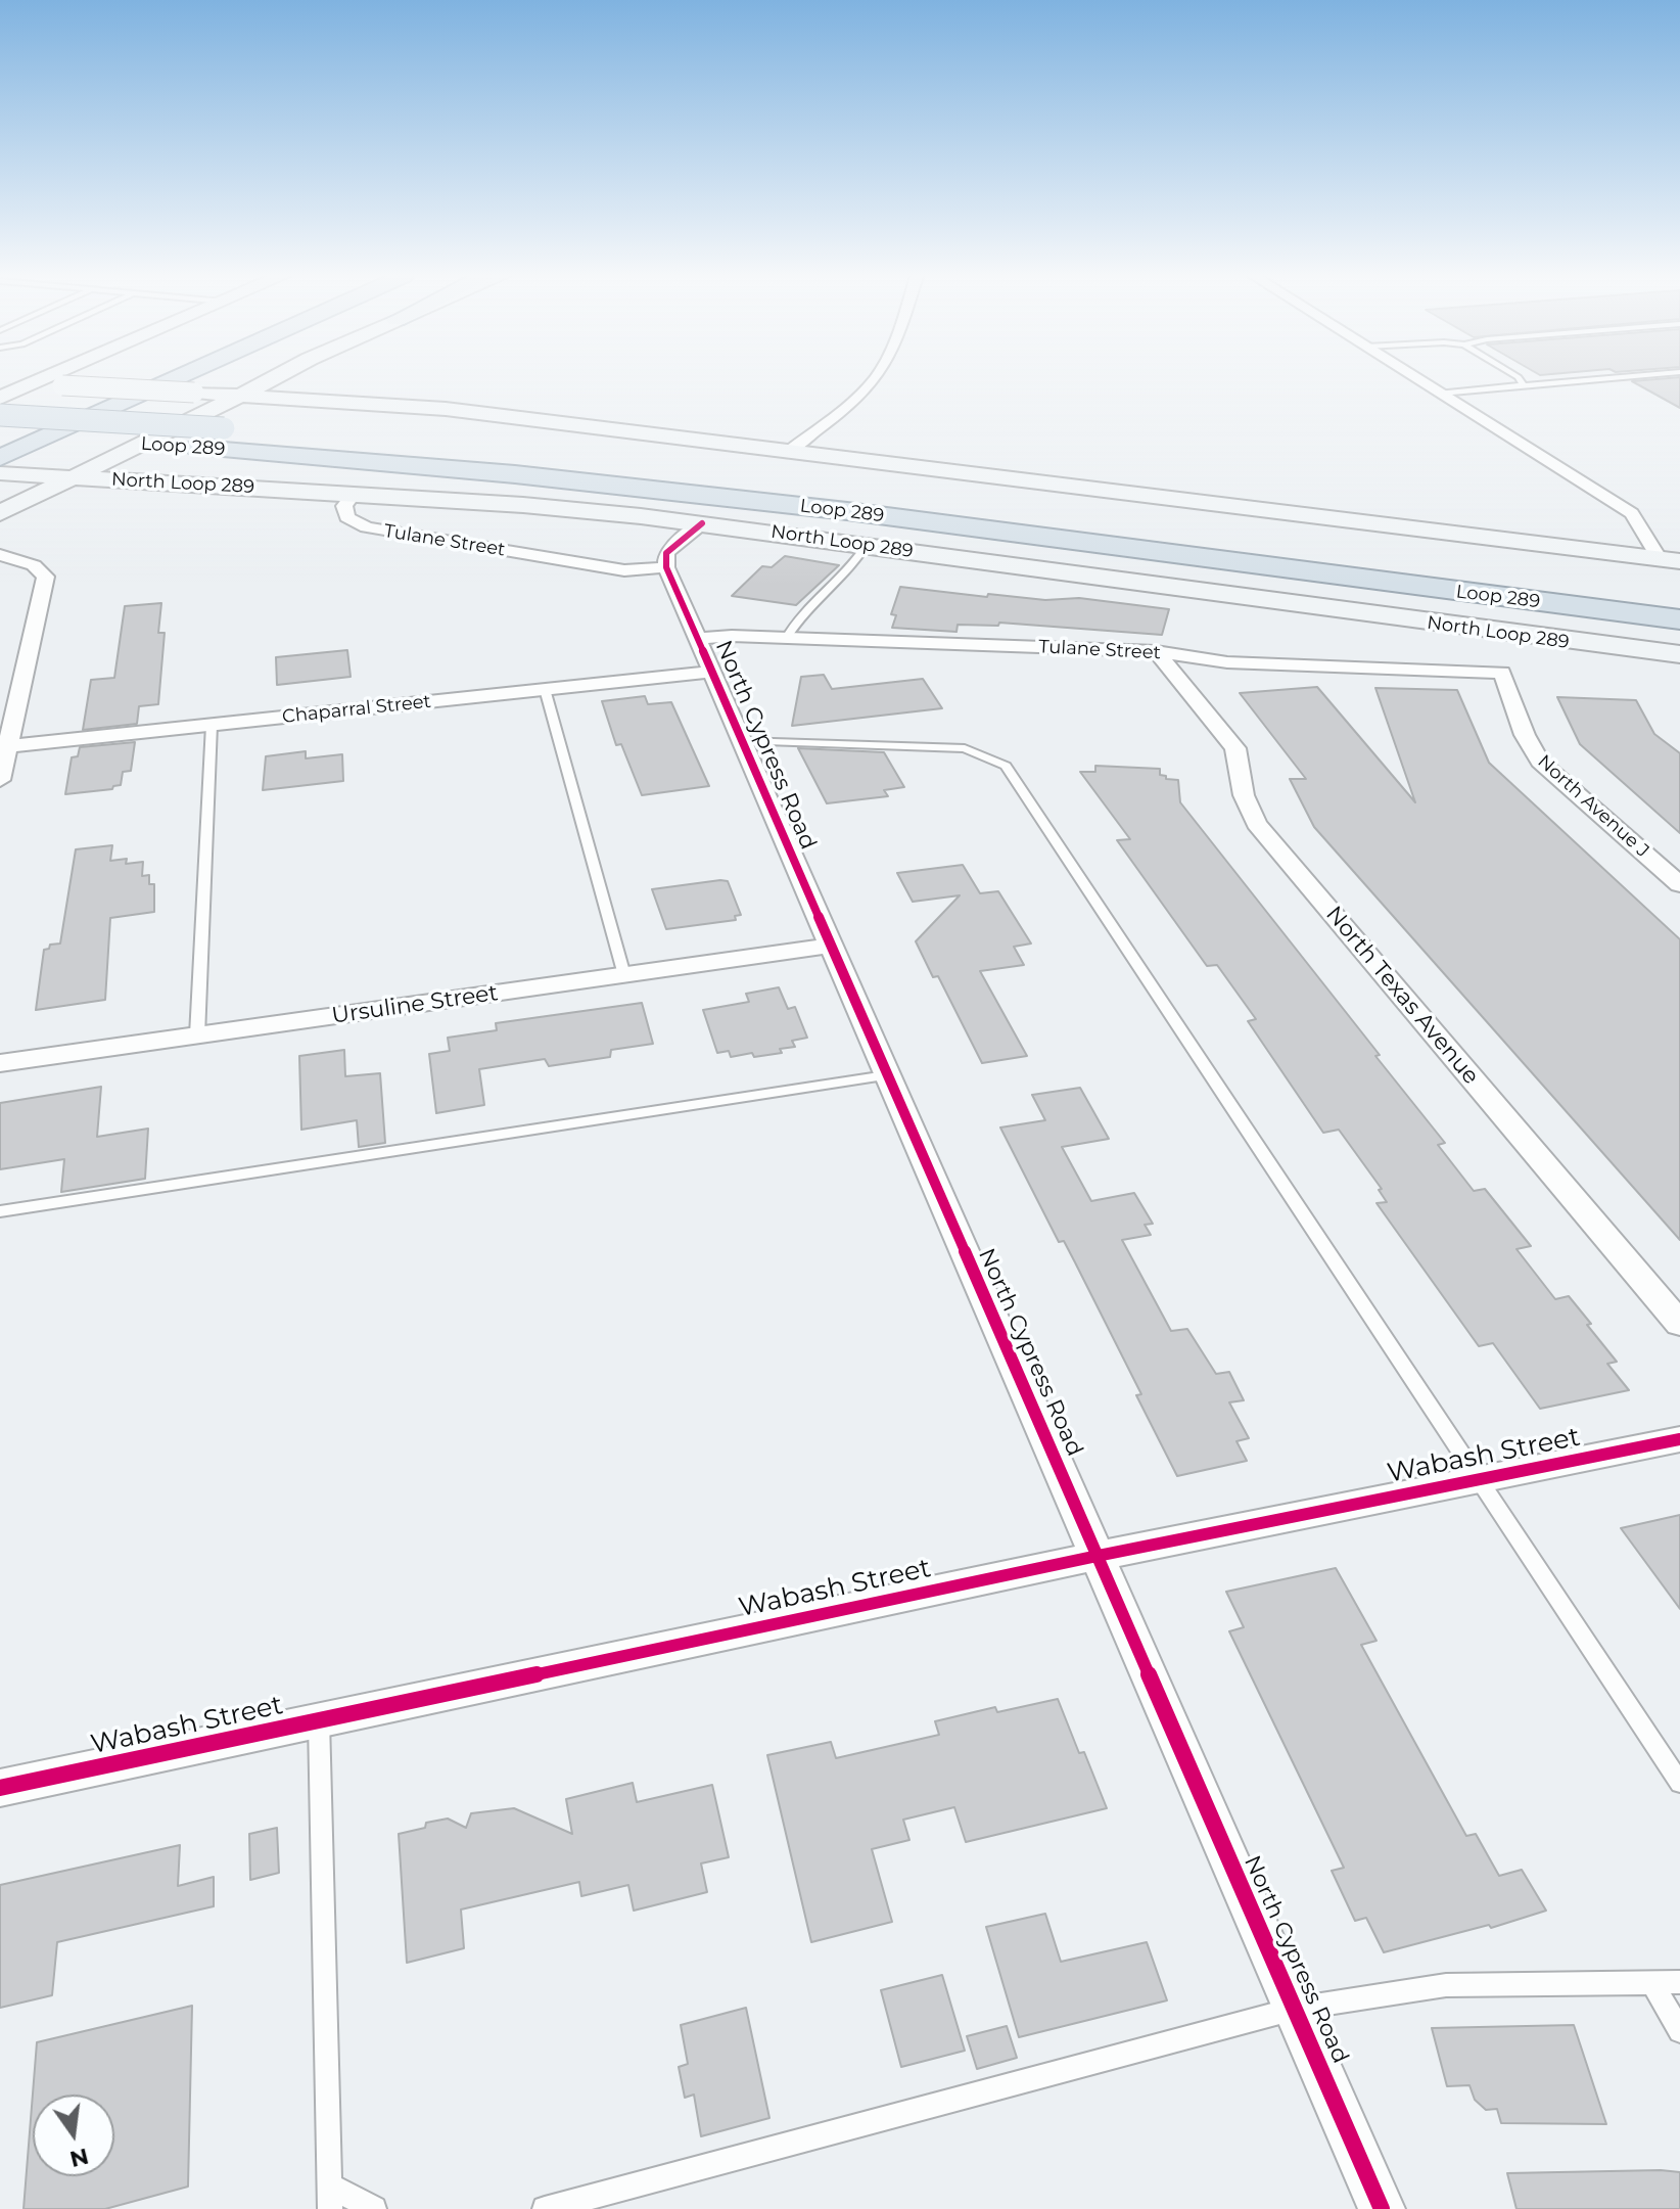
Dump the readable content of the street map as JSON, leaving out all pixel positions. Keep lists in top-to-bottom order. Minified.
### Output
{"streets":{"highway":["Loop 289"],"main road":["North Loop 289"],"street":["Tulane Street","Chaparral Street","North Cypress Road","North Avenue J","North Texas Avenue","Ursuline Street","Wabash Street"]},"crossings":[["North Loop 289","Tulane Street"],["Tulane Street","North Cypress Road"],["Tulane Street","North Avenue J"],["Tulane Street","North Texas Avenue"],["Chaparral Street","North Cypress Road"],["North Cypress Road","Ursuline Street"],["North Cypress Road","Wabash Street"]],"north":"bottom"}
